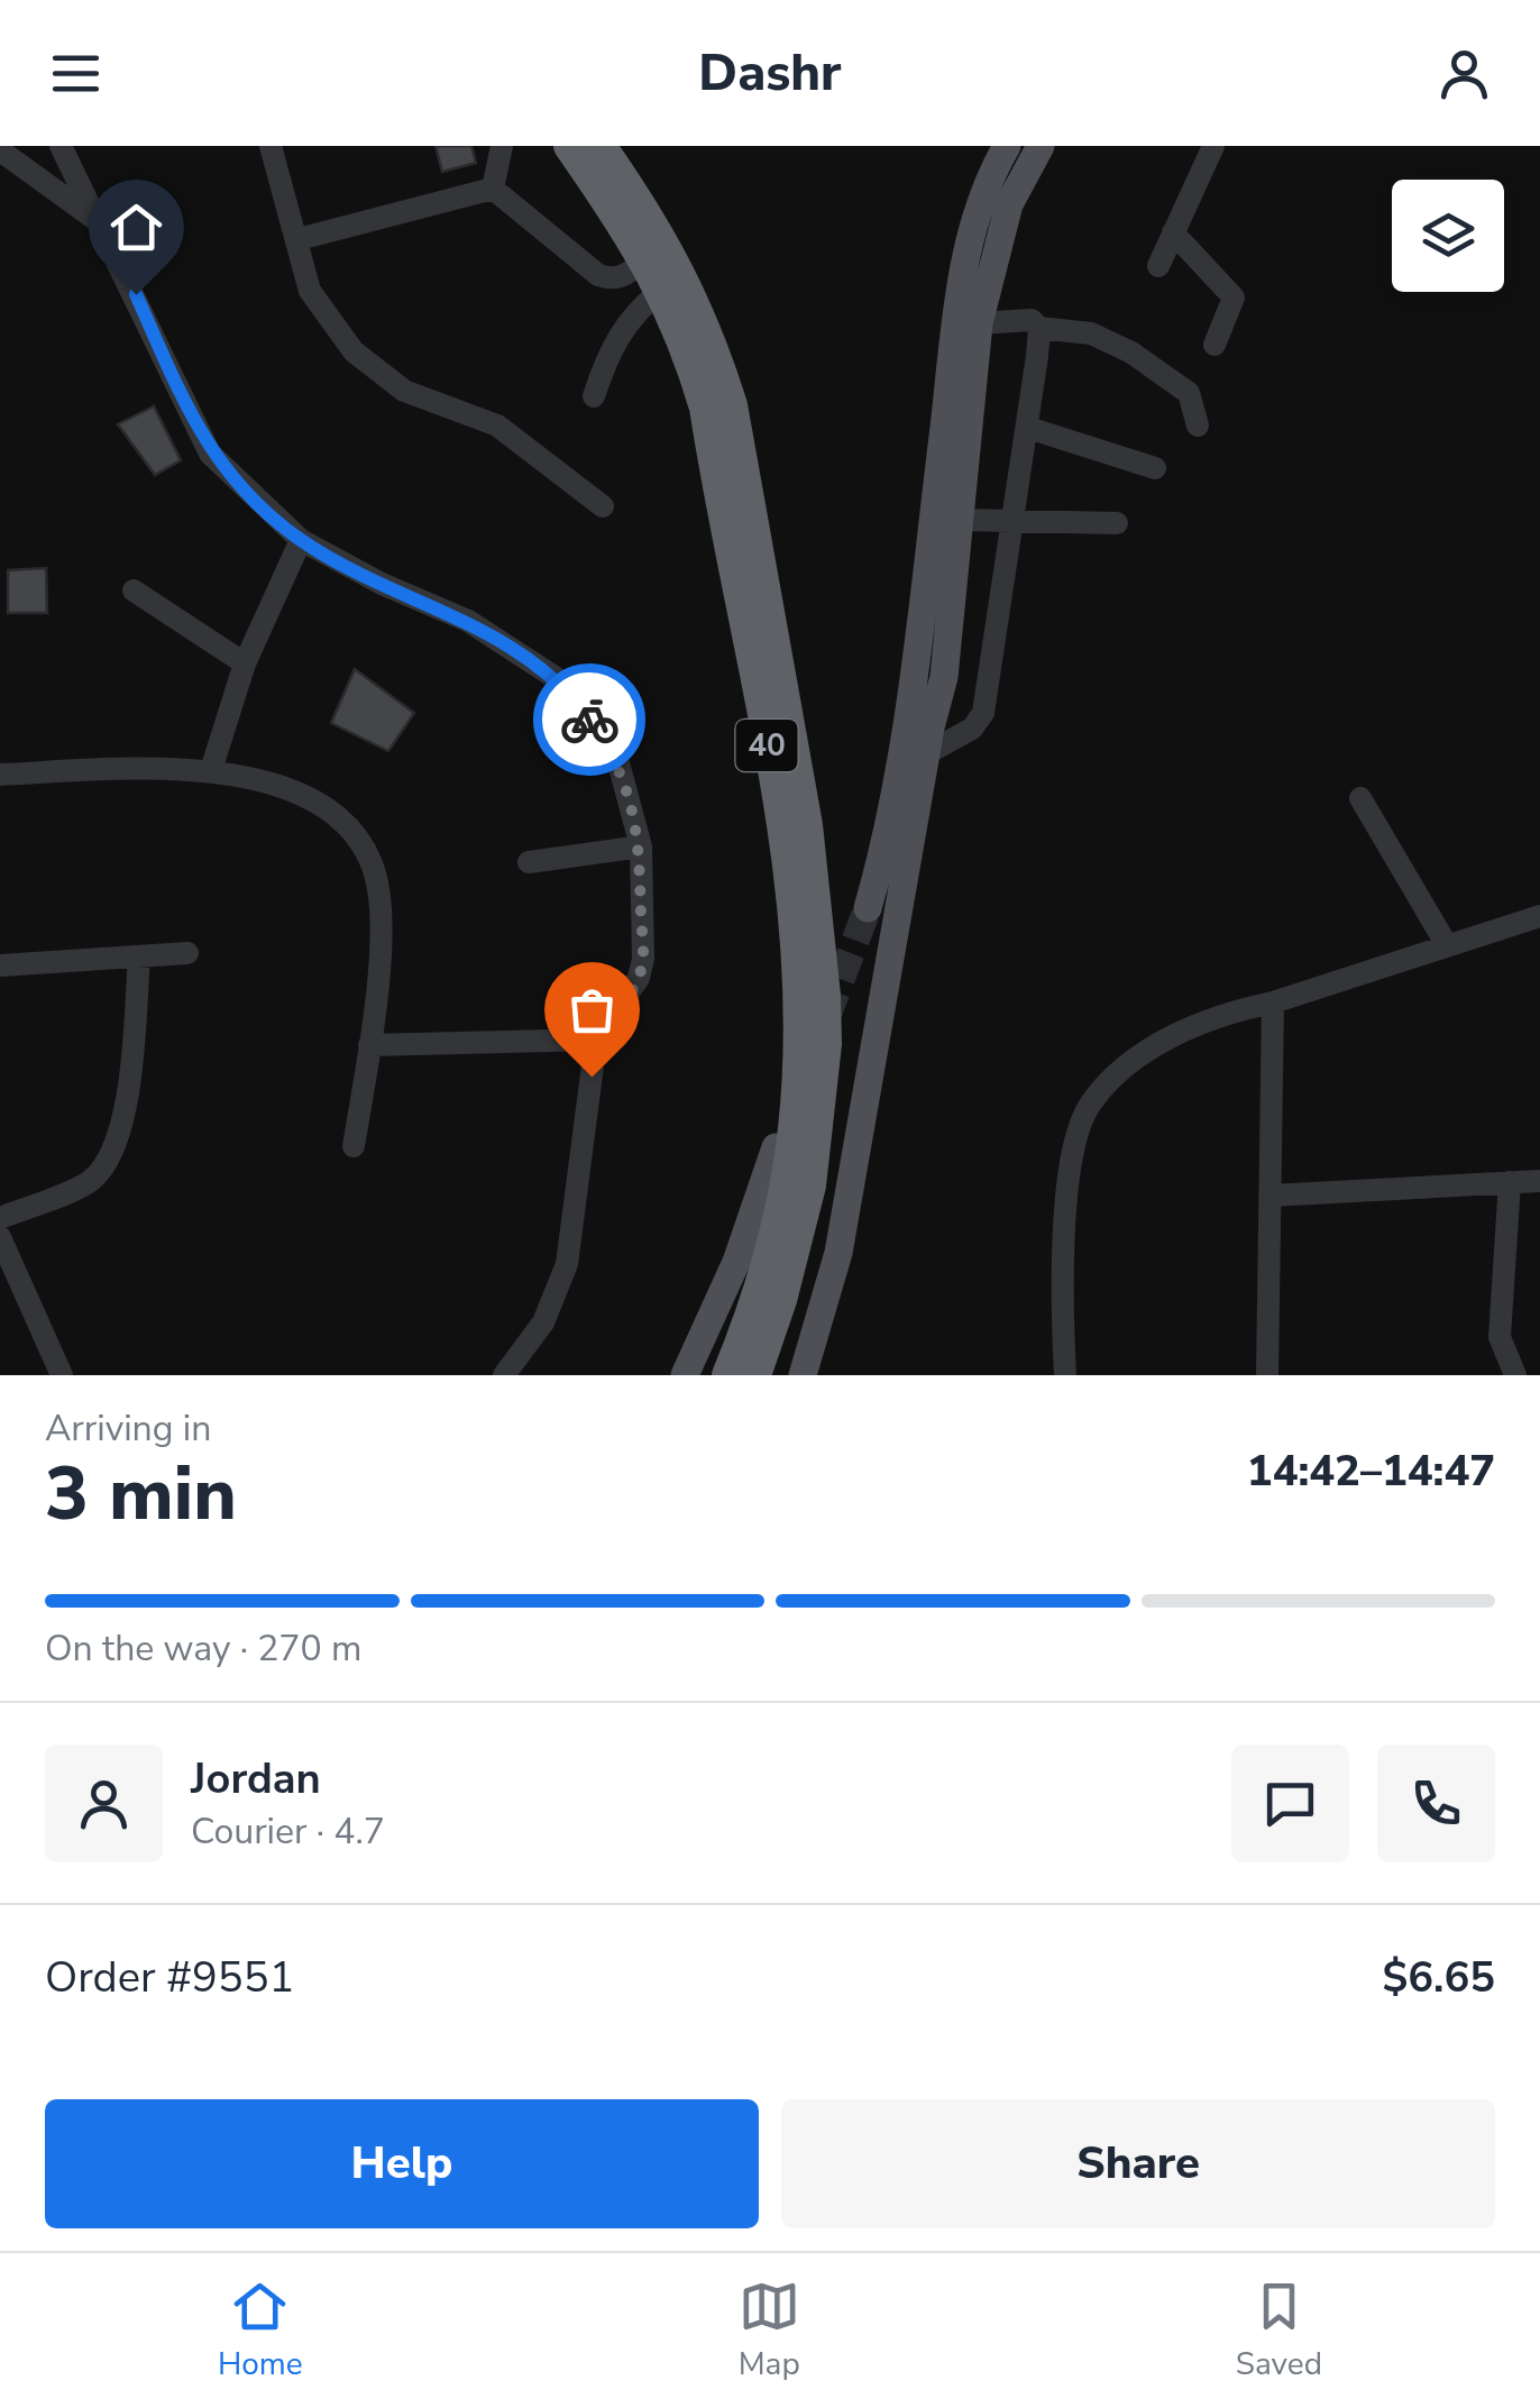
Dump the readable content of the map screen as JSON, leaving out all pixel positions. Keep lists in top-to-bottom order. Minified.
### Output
{"streets":{"highway":["40"]},"page":{"header":"Dashr","heading":["3 min","Arriving in","14:42–14:47"],"panel":["Jordan","Courier · 4.7","Order #9551","$6.65"],"bar":"On the way · 270 m","buttons":["Help","Share"],"tabs":["Home","Map","Saved"]}}
